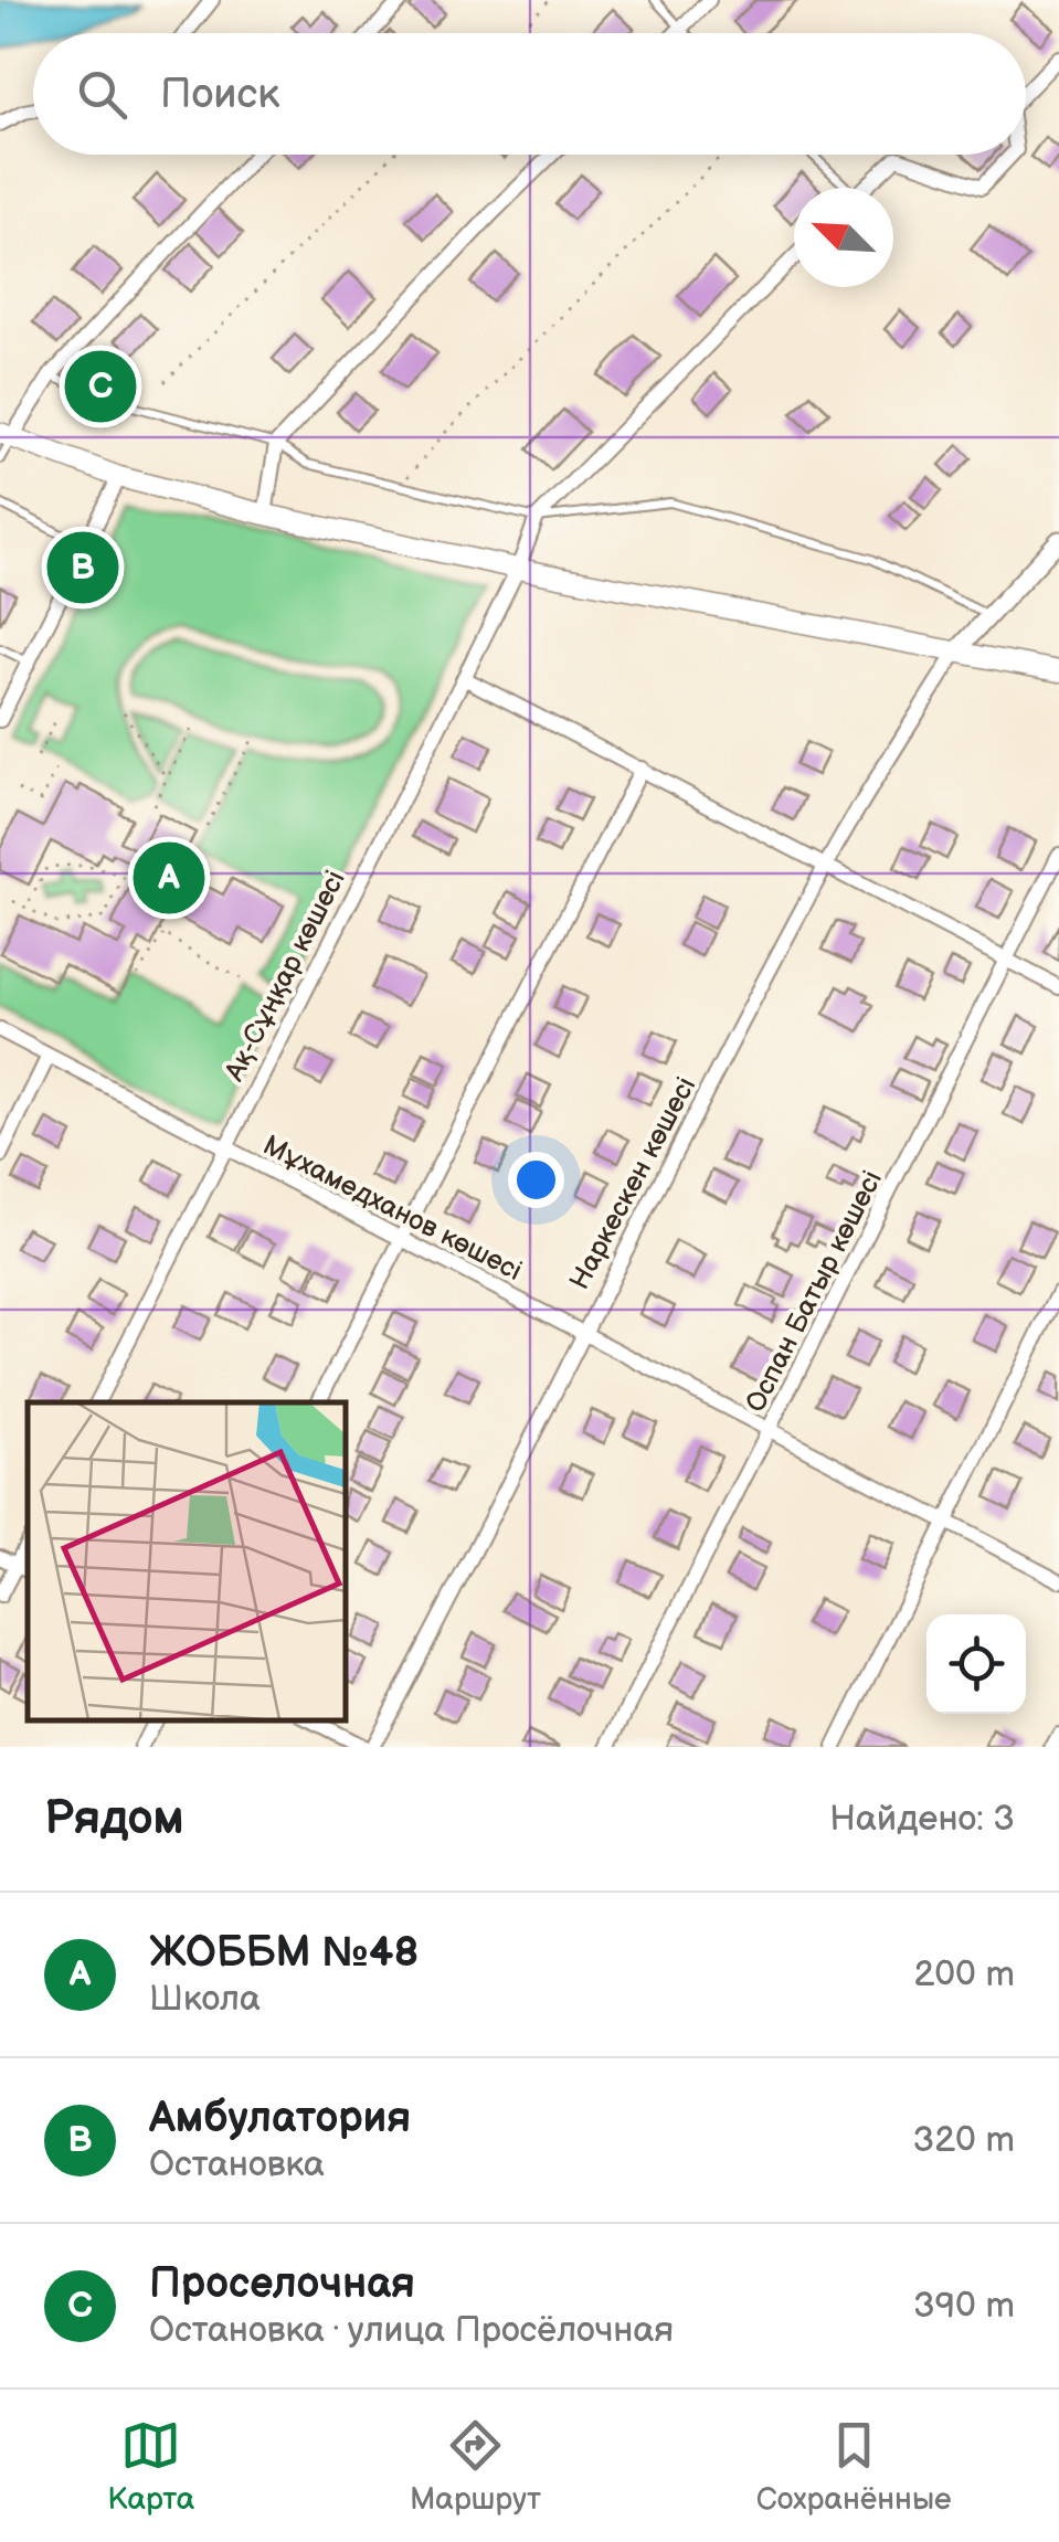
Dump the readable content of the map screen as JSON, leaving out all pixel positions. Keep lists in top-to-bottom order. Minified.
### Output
{"streets":{"street":["Ақ-Сұңқар көшесі","Наркескен көшесі","Мұхамедханов көшесі","Оспан Батыр көшесі"]},"crossings":[["Ақ-Сұңқар көшесі","Мұхамедханов көшесі"],["Наркескен көшесі","Мұхамедханов көшесі"],["Мұхамедханов көшесі","Оспан Батыр көшесі"]],"north":"top left","page":{"search":"Поиск","pins":["C","B","A"],"heading":["Рядом","Найдено: 3"],"list":[{"mark":"A","name":"ЖОББМ №48","note":"Школа","value":"200 m"},{"mark":"B","name":"Амбулатория","note":"Остановка","value":"320 m"},{"mark":"C","name":"Проселочная","note":"Остановка · улица Просёлочная","value":"390 m"}],"nav":["Карта","Маршрут","Сохранённые"]}}
